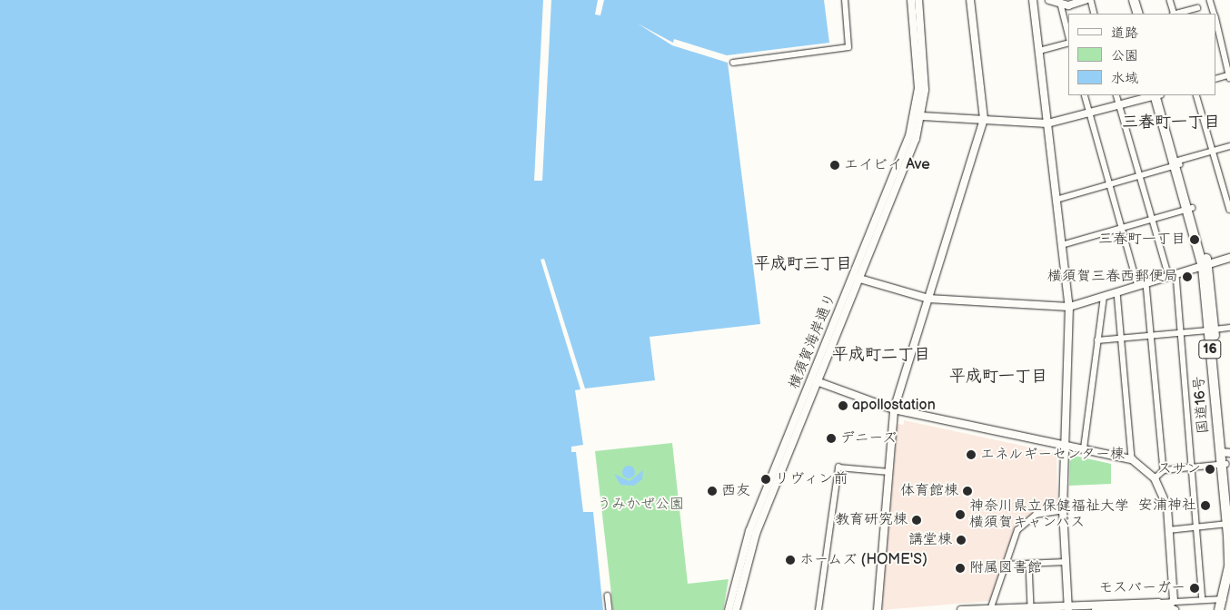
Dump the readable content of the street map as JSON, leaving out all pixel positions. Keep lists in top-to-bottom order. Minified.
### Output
{"streets":{"highway":["16","国道16号"],"street":["横須賀海岸通り"]},"districts":["三春町一丁目","平成町三丁目","平成町二丁目","平成町一丁目"],"parks":["うみかぜ公園"],"places":["エイビイ Ave","三春町一丁目","横須賀三春西郵便局","apollostation","デニーズ","エネルギーセンター棟","スサン","リヴィン前","西友","体育館棟","安浦神社","神奈川県立保健福祉大学 横須賀キャンパス","教育研究棟","講堂棟","ホームズ (HOME'S)","附属図書館","モスバーガー"],"legend":["道路","公園","水域"]}
